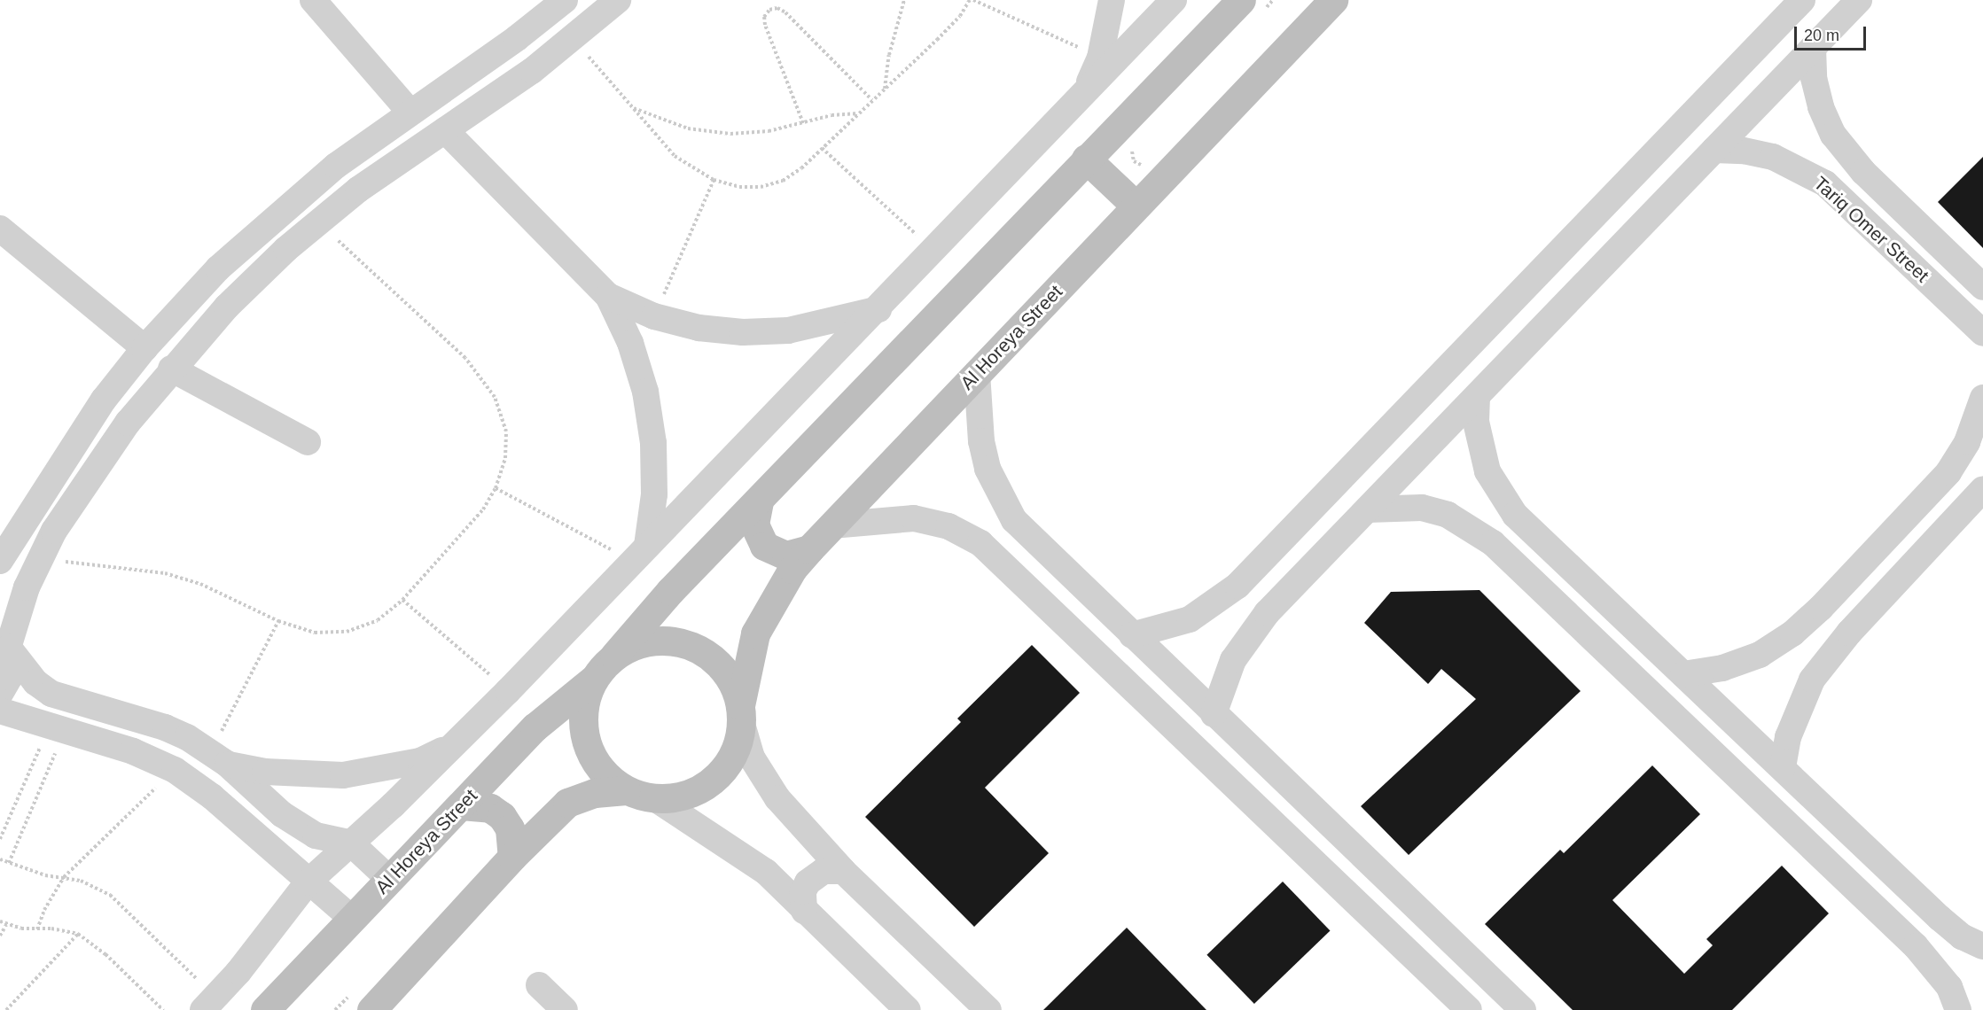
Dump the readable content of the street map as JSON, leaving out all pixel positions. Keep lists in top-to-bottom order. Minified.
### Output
{"streets":{"street":["Tariq Omer Street","Al Horeya Street"]},"scale_bar":"20 m"}
